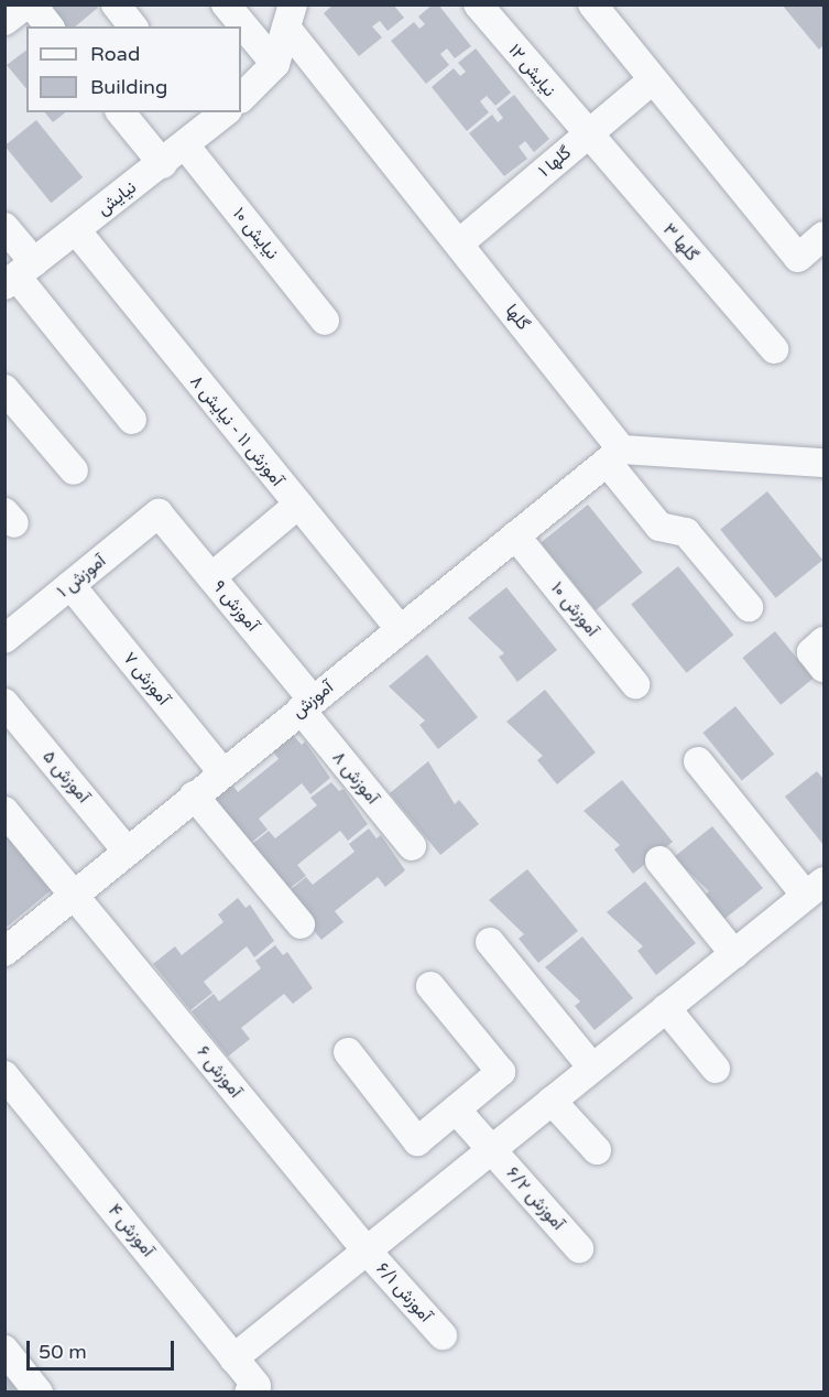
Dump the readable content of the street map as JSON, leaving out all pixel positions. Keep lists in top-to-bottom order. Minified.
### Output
{"streets":{"street":["نیایش ۱۲","گلها ۱","نیایش","نیایش ۱۰","گلها ۳","گلها","آموزش ۱۱ - نیایش ۸","آموزش ۱","آموزش ۹","آموزش ۱۰","آموزش ۷","آموزش","آموزش ۵","آموزش ۸","آموزش ۶","آموزش ۶/۲","آموزش ۴","آموزش ۶/۱"]},"crossings":[["نیایش ۱۲","گلها ۱"],["نیایش ۱۲","گلها ۳"],["گلها ۱","گلها ۳"],["گلها ۱","گلها"],["نیایش","نیایش ۱۰"],["نیایش","آموزش ۱۱ - نیایش ۸"],["گلها","آموزش"],["آموزش ۱۱ - نیایش ۸","آموزش"],["آموزش ۱","آموزش ۹"],["آموزش ۱","آموزش ۷"],["آموزش ۹","آموزش"],["آموزش ۹","آموزش ۸"],["آموزش ۱۰","آموزش"],["آموزش ۷","آموزش"],["آموزش","آموزش ۵"],["آموزش","آموزش ۸"],["آموزش","آموزش ۶"],["آموزش ۶","آموزش ۶/۱"]],"legend":["Road","Building"],"scale_bar":"50 m"}
